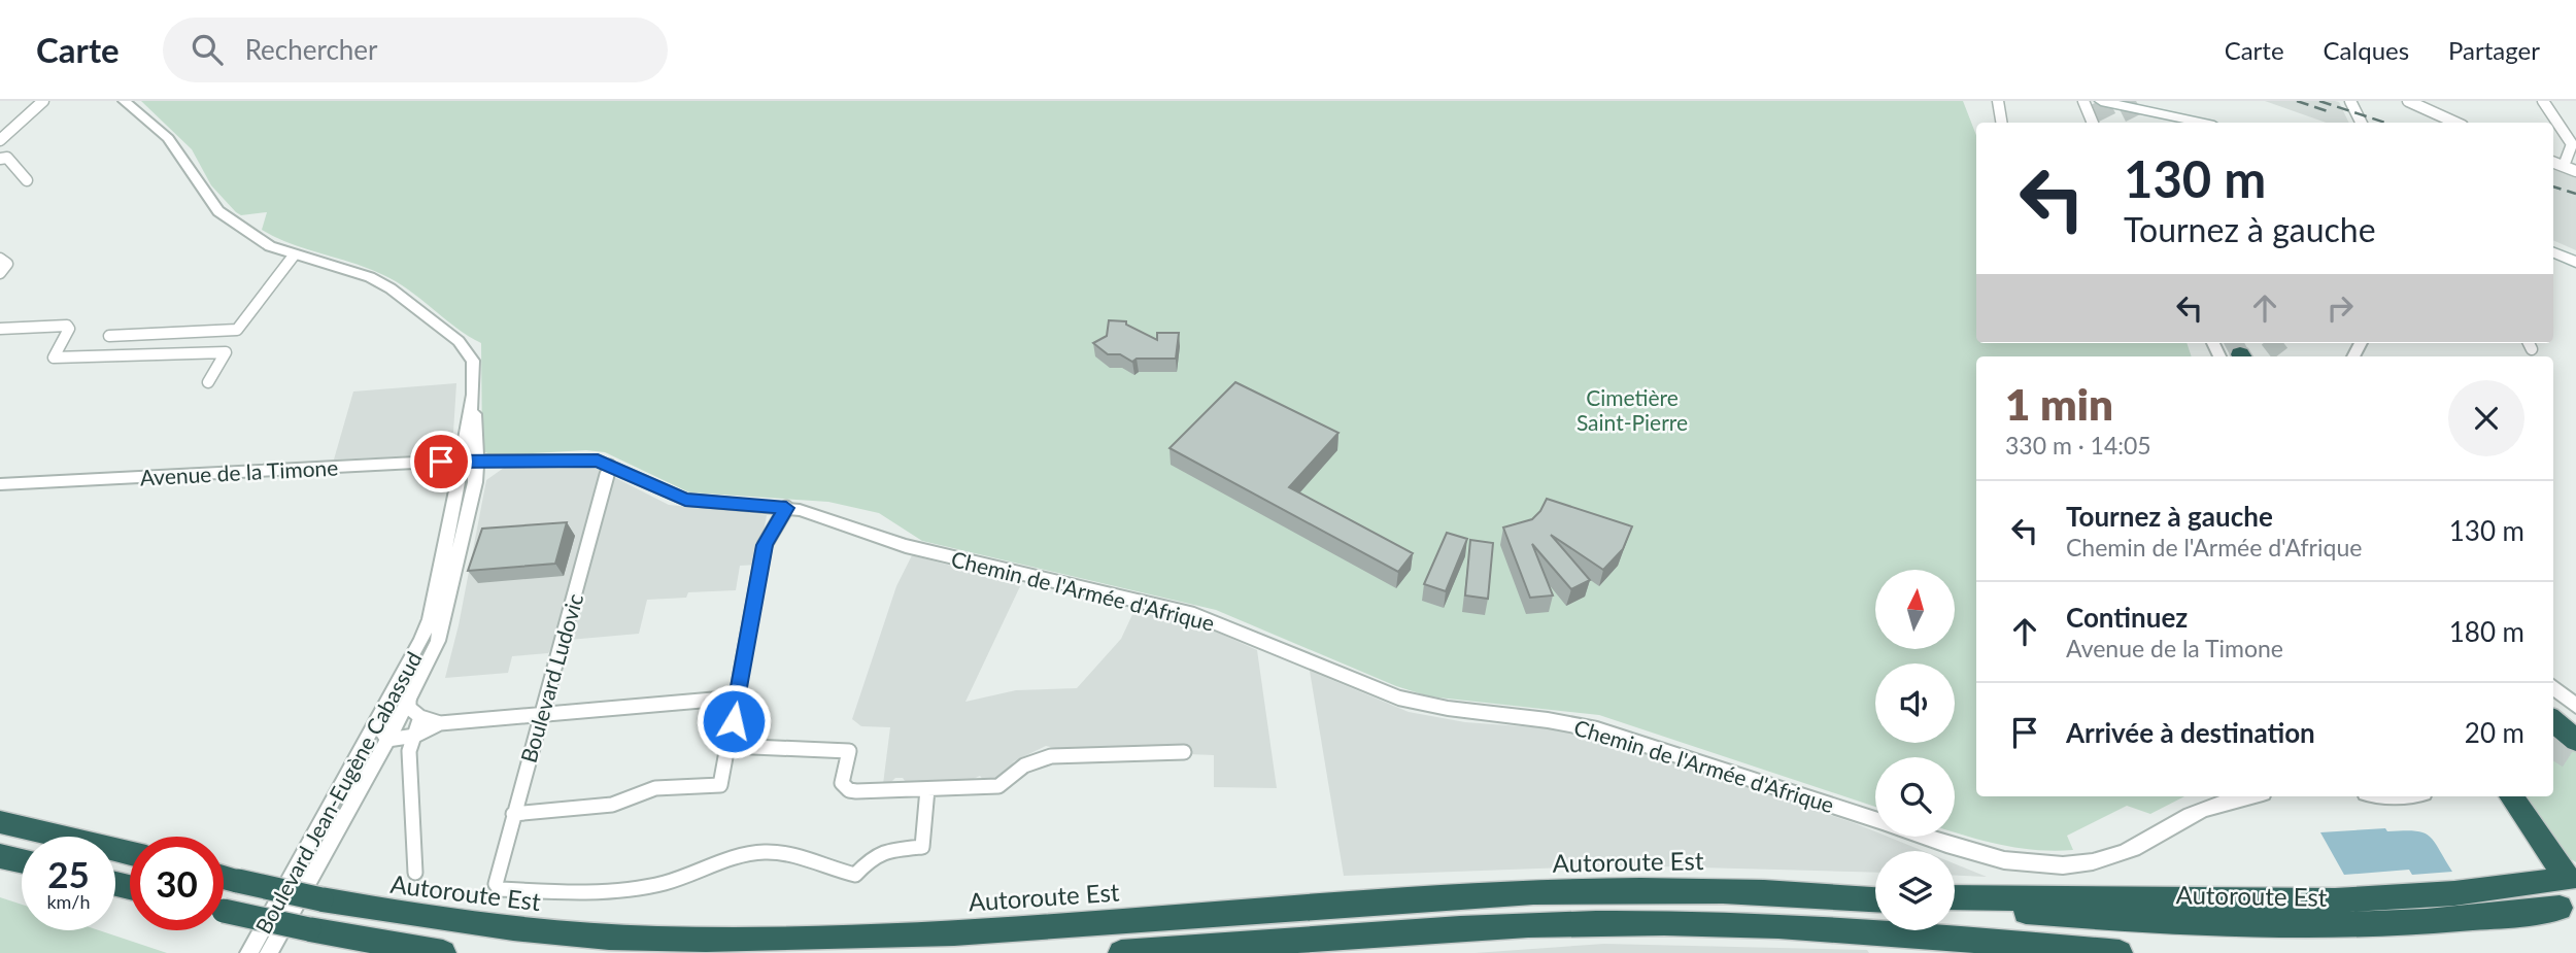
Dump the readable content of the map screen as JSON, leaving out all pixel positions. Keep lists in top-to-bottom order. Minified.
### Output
{"streets":{"highway":["Autoroute Est"],"street":["Avenue de la Timone","Chemin de l'Armée d'Afrique","Boulevard Ludovic","Boulevard Jean-Eugène Cabassud"]},"crossings":[["Avenue de la Timone","Chemin de l'Armée d'Afrique"],["Avenue de la Timone","Boulevard Jean-Eugène Cabassud"],["Chemin de l'Armée d'Afrique","Boulevard Ludovic"],["Chemin de l'Armée d'Afrique","Boulevard Jean-Eugène Cabassud"]],"parks":["Cimetière Saint-Pierre"],"north":"top","page":{"header":"Carte","search":"Rechercher","nav":["Carte","Calques","Partager"],"turn":["130 m","Tournez à gauche"],"heading":["1 min","330 m · 14:05"],"list":[{"name":"Tournez à gauche","note":"Chemin de l'Armée d'Afrique","value":"130 m"},{"name":"Continuez","note":"Avenue de la Timone","value":"180 m"},{"name":"Arrivée à destination","value":"20 m"}],"speed":"25 km/h","limit":"30"}}
